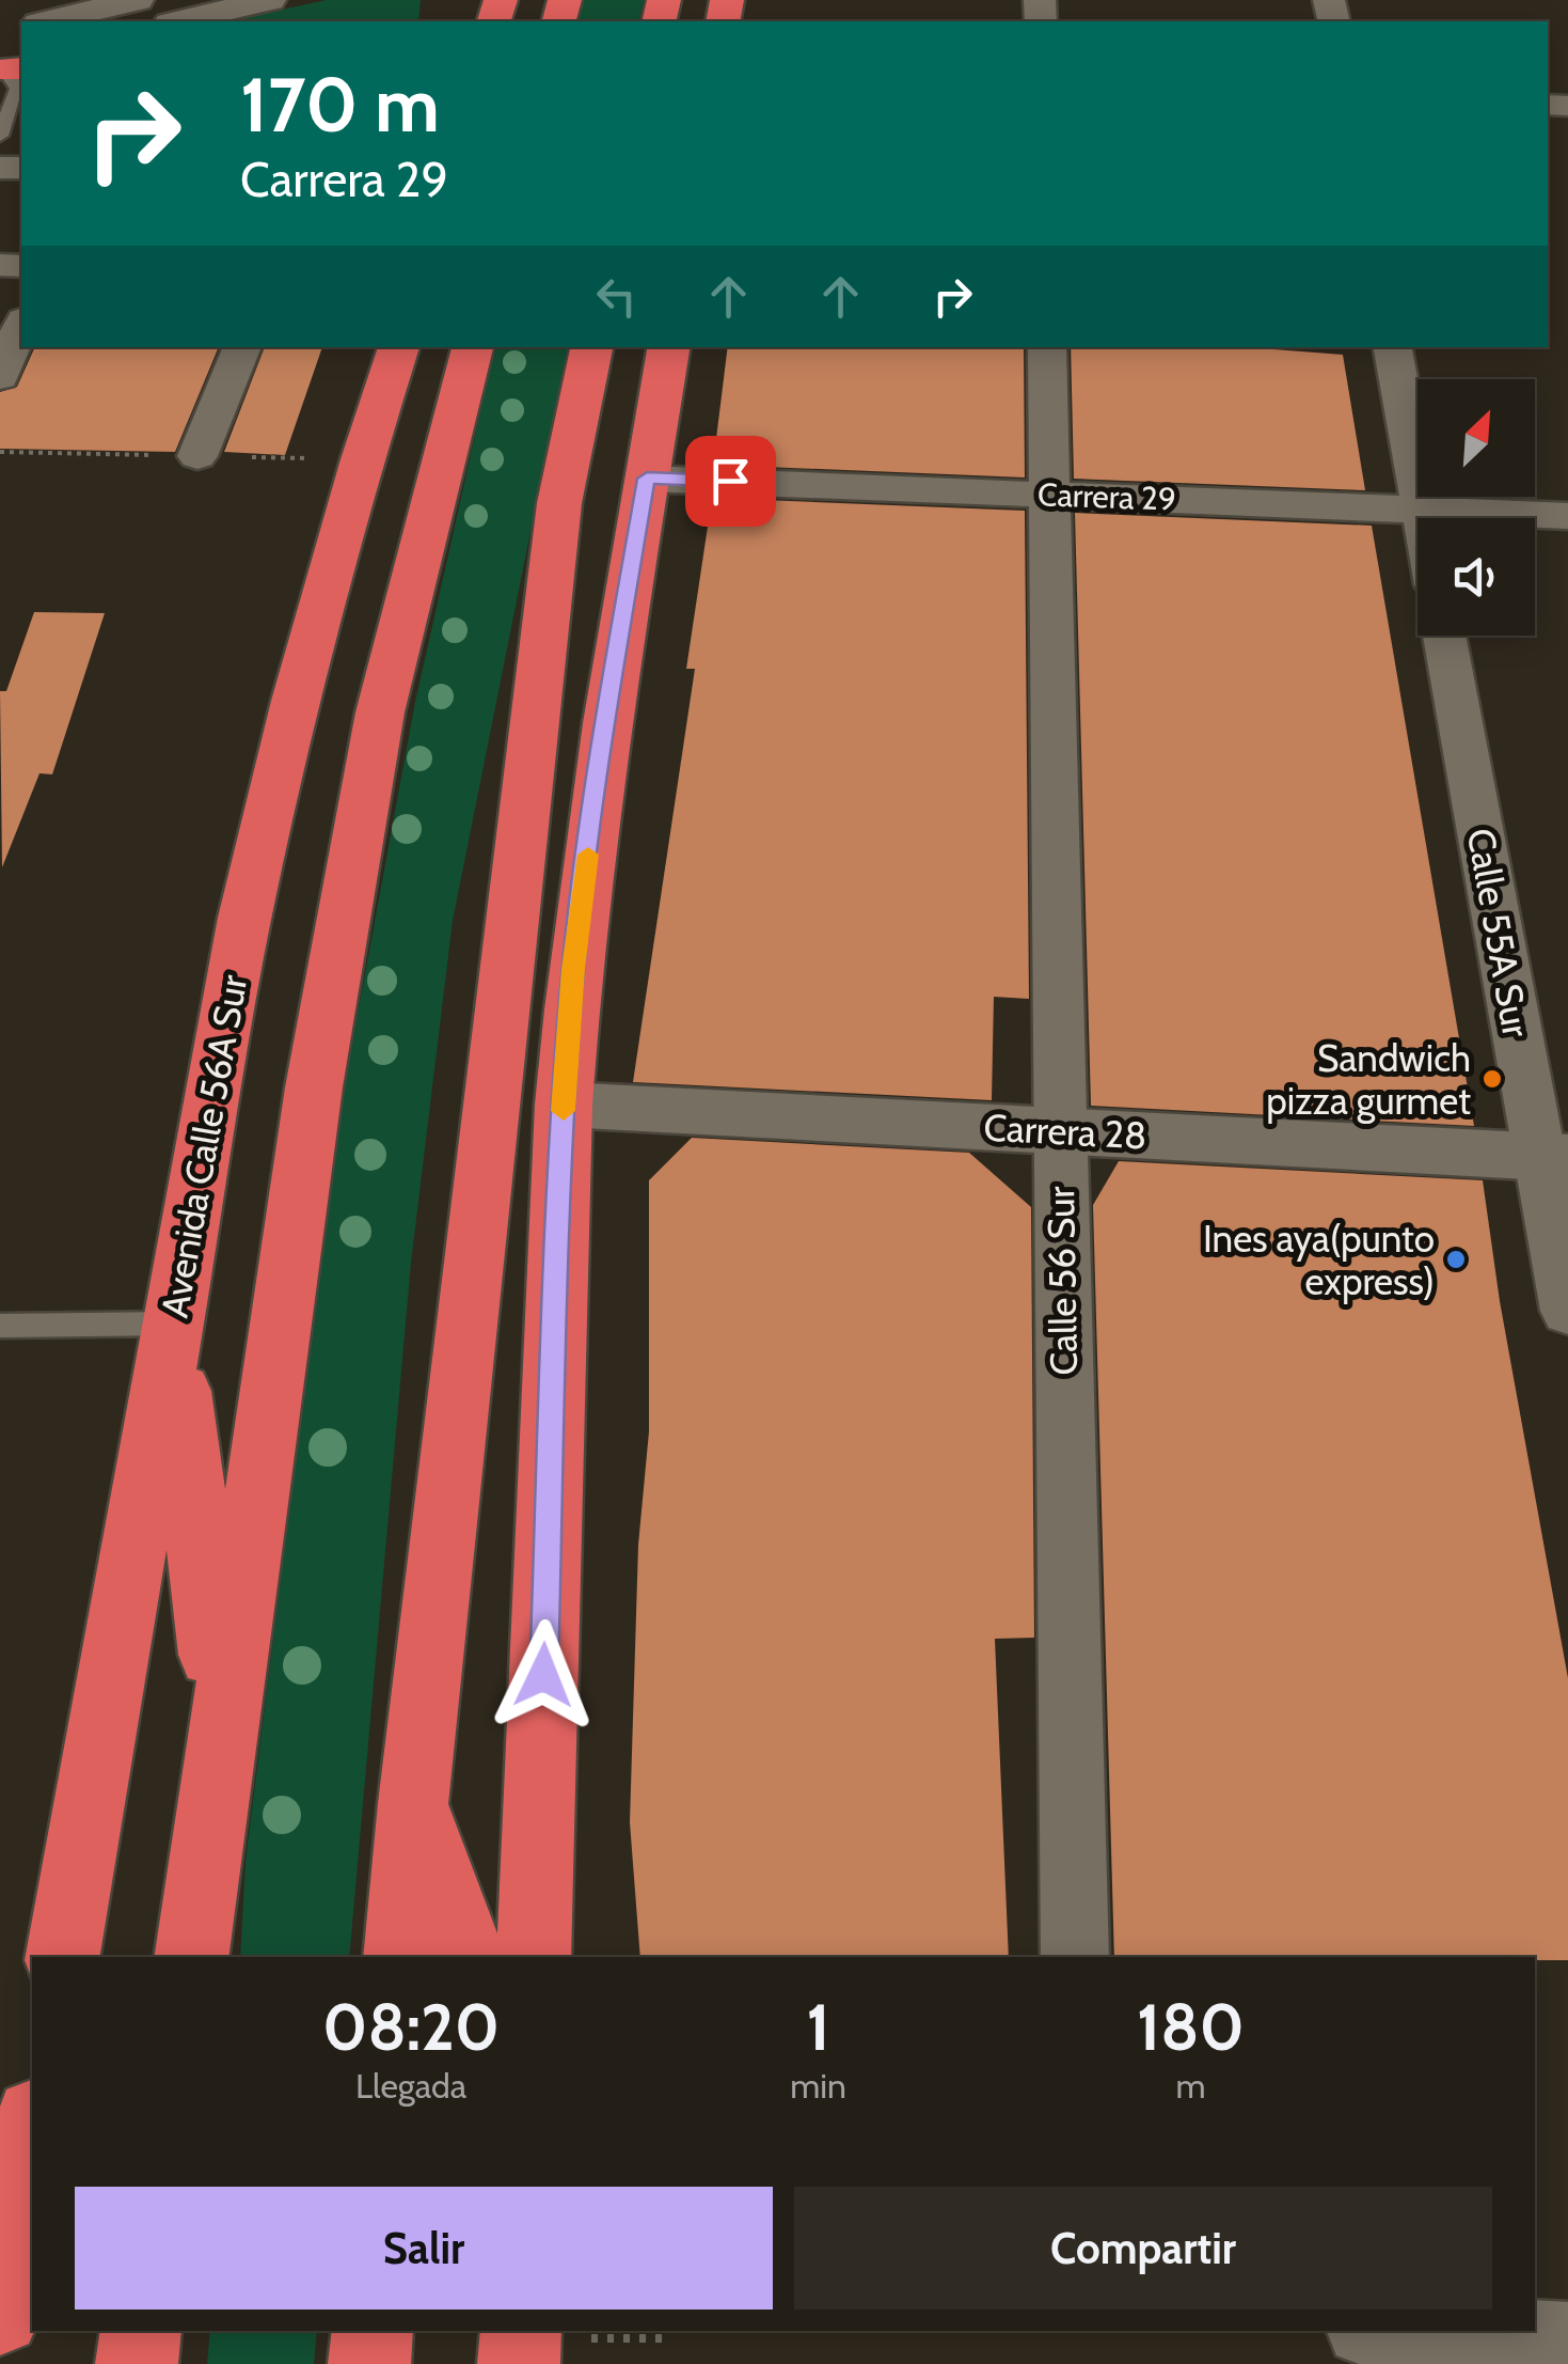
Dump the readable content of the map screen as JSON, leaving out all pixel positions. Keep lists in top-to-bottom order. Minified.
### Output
{"streets":{"highway":["Avenida Calle 56A Sur"],"street":["Carrera 29","Calle 55A Sur","Carrera 28","Calle 56 Sur"]},"crossings":[["Carrera 29","Calle 56 Sur"],["Calle 55A Sur","Carrera 28"],["Carrera 28","Calle 56 Sur"]],"places":["Sandwich pizza gurmet","Ines aya(punto express)"],"north":"top right","page":{"turn":["170 m","Carrera 29"],"eta":["08:20","Llegada","1","min","180","m"],"buttons":["Salir","Compartir"]}}
